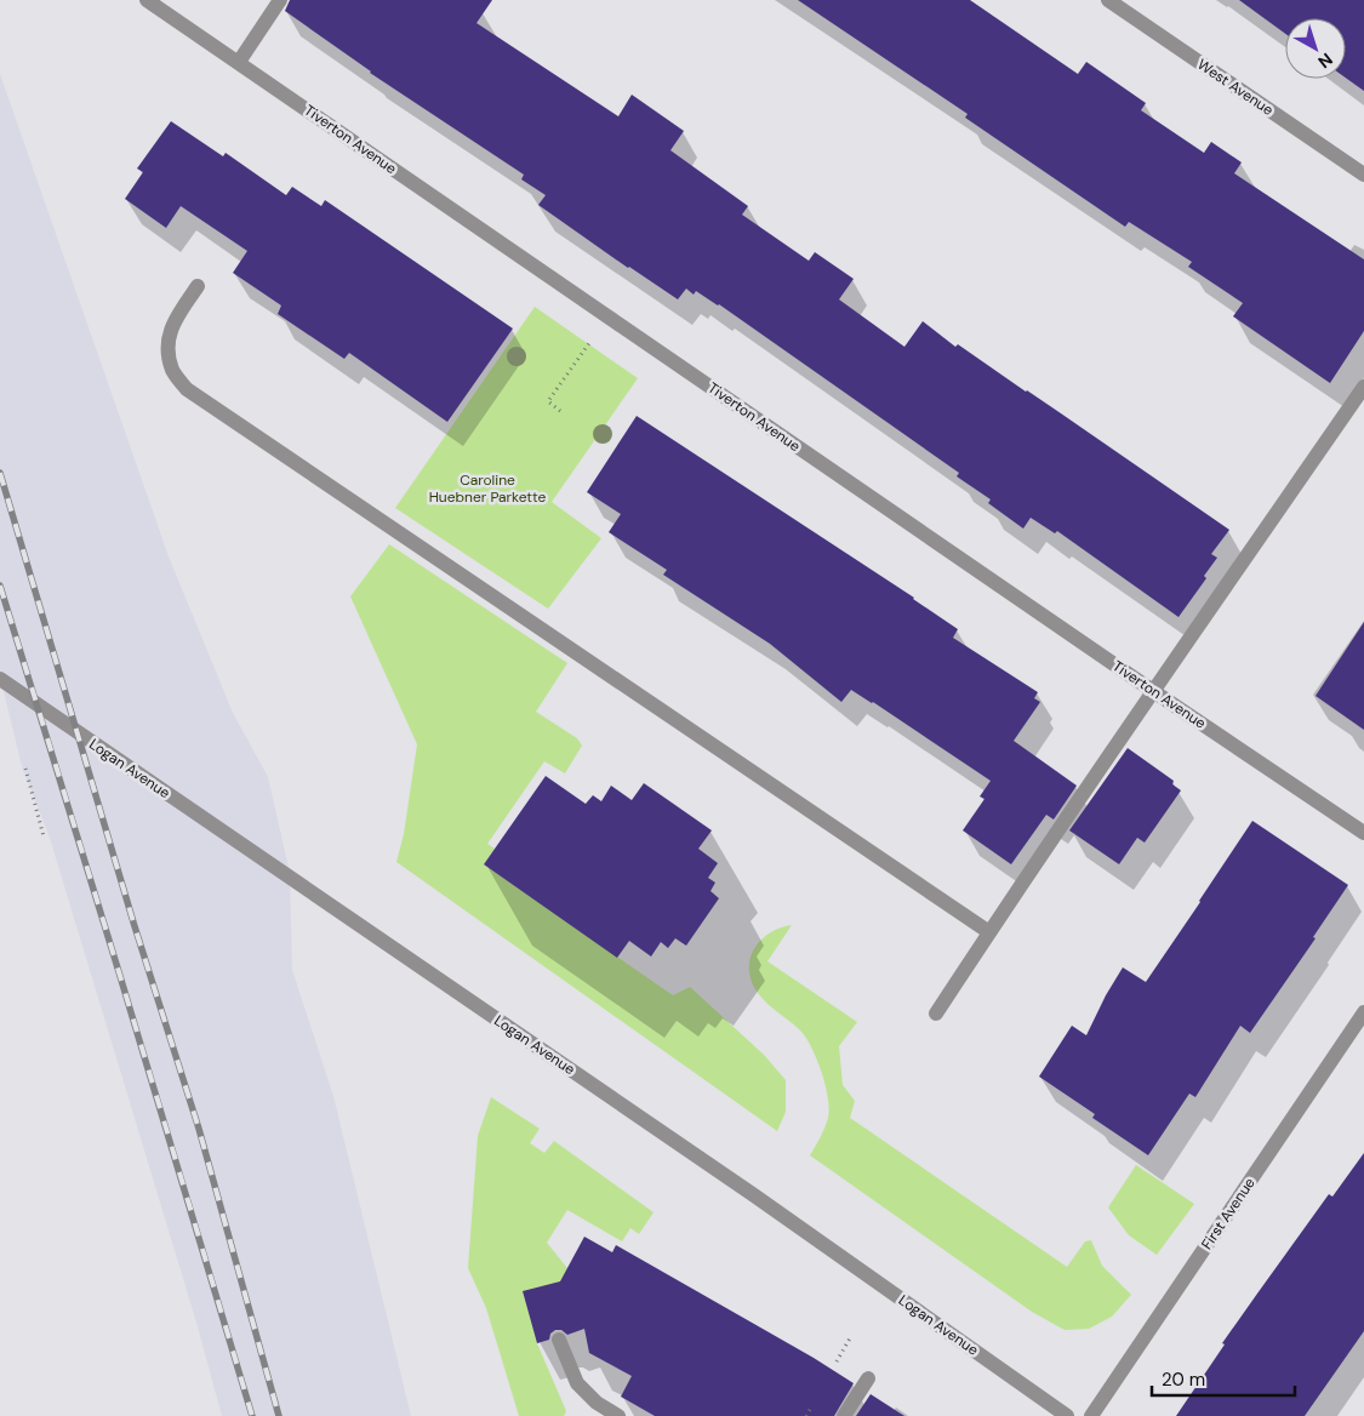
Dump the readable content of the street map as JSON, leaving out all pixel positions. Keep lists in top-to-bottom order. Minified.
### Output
{"streets":{"street":["West Avenue","Tiverton Avenue","Logan Avenue","First Avenue"]},"parks":["Caroline Huebner Parkette"],"scale_bar":"20 m","north":"bottom right"}
